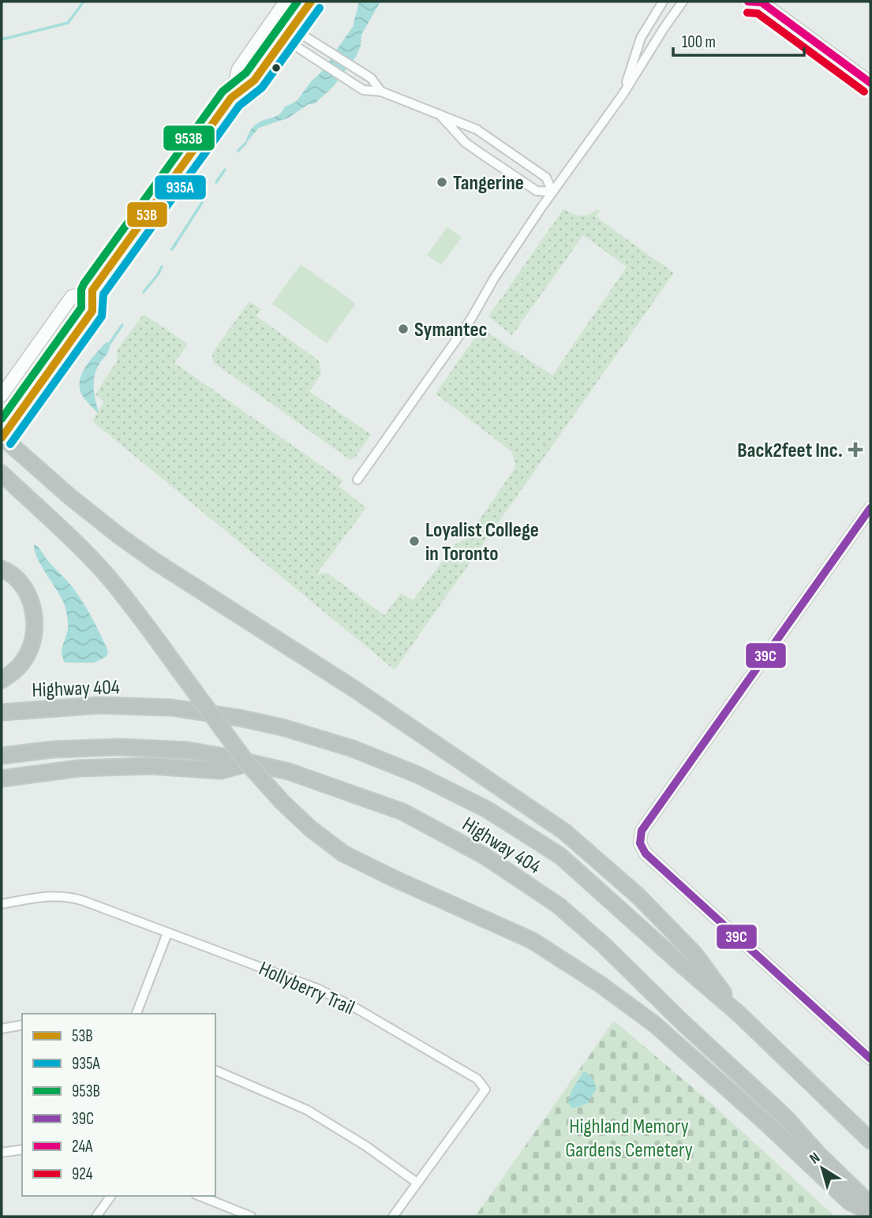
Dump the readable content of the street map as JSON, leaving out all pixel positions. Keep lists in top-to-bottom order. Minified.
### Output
{"streets":{"highway":["Highway 404"],"street":["Hollyberry Trail"]},"parks":["Highland Memory Gardens Cemetery"],"places":{"other":["Tangerine","Symantec","Loyalist College in Toronto"],"health":["Back2feet Inc."]},"lines":["transit line 53B","transit line 953B","transit line 24A","transit line 935A","transit line 924","transit line 39C"],"legend":["53B","935A","953B","39C","24A","924"],"scale_bar":"100 m","north":"top left"}
